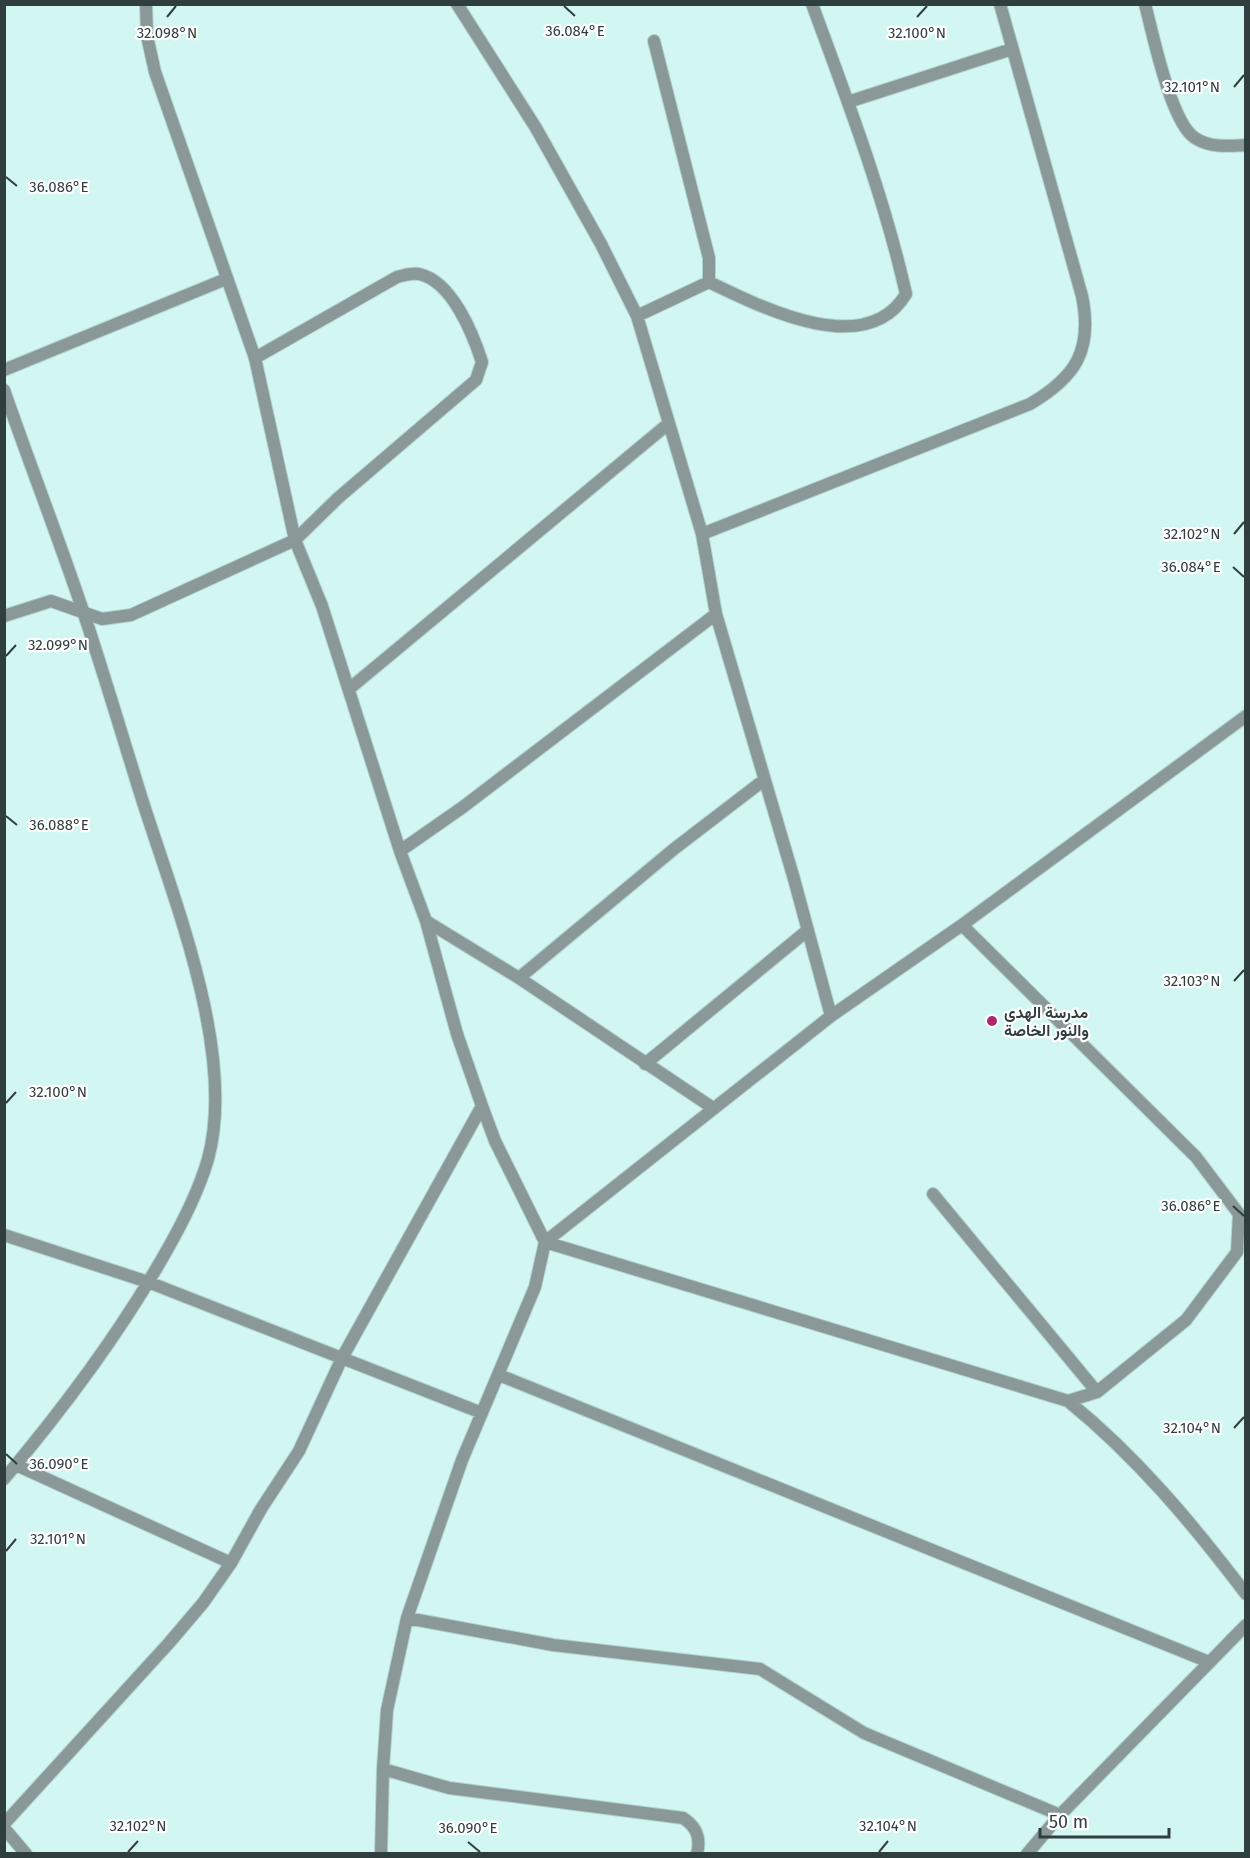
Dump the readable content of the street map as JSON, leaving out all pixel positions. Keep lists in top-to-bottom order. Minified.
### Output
{"places":["مدرسة الهدى والنور الخاصة"],"scale_bar":"50 m","coordinates":["36.084°E","32.098°N","32.100°N","32.101°N","36.086°E","32.102°N","32.099°N","36.088°E","32.103°N","32.104°N","36.090°E"]}
